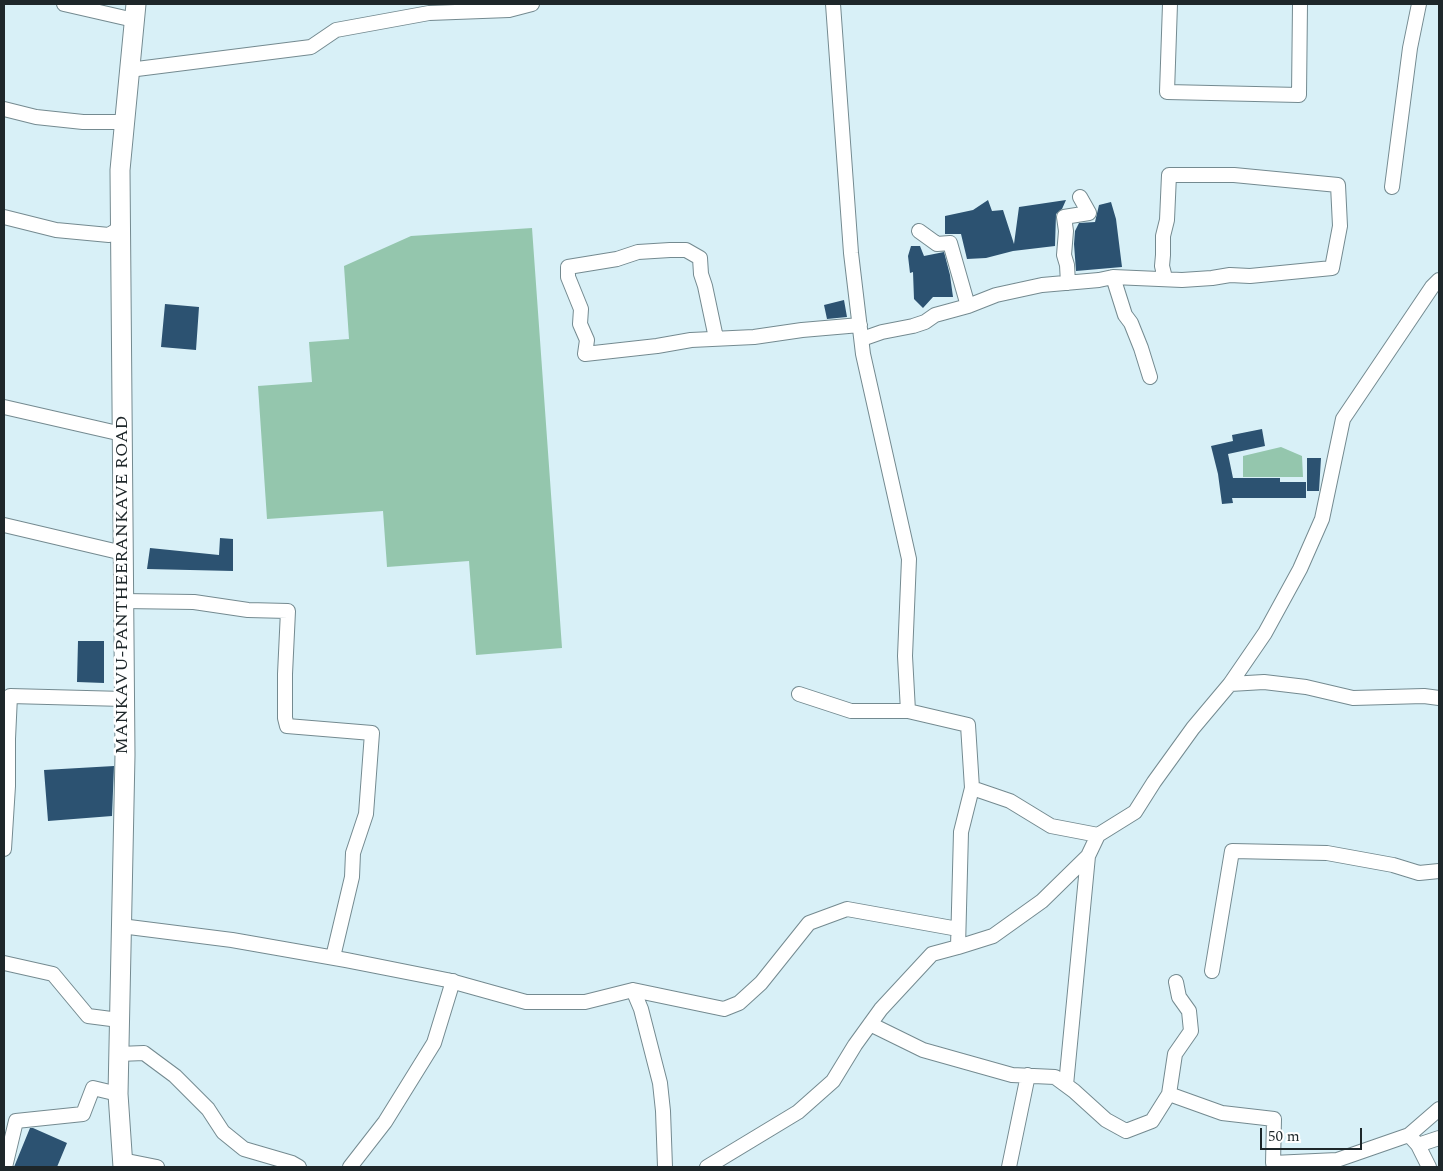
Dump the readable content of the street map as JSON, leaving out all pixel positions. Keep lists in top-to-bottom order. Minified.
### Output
{"streets":{"main road":["MANKAVU-PANTHEERANKAVE ROAD"]},"scale_bar":"50 m"}
